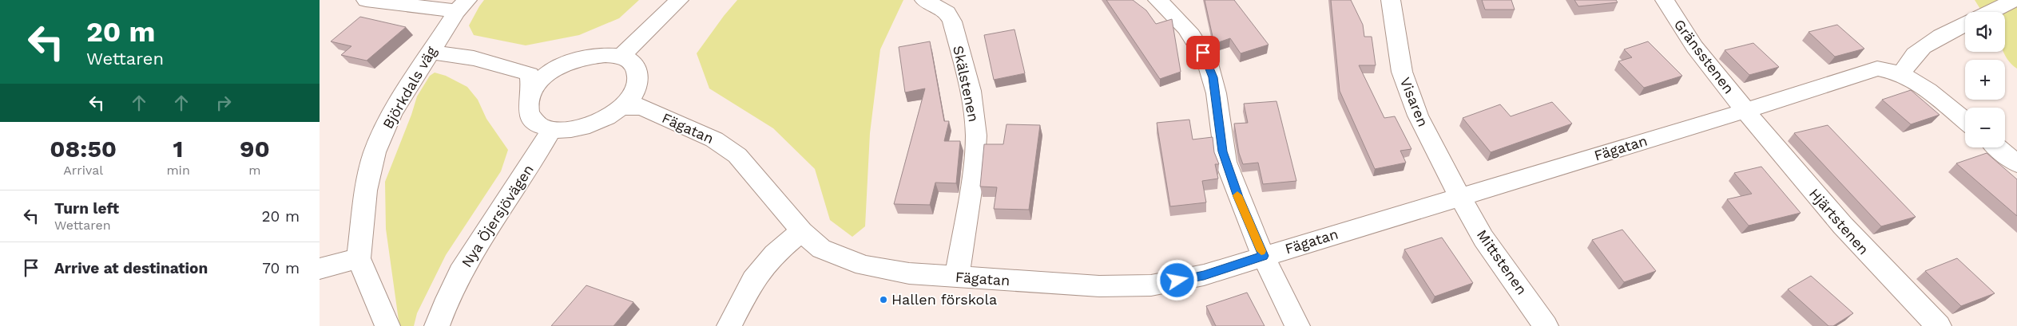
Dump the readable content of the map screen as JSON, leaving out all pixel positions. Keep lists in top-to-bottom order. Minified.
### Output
{"streets":{"street":["Gränsstenen","Skälstenen","Björkdals väg","Visaren","Fägatan","Nya Öjersjövägen","Hjärtstenen","Mittstenen"]},"crossings":[["Gränsstenen","Fägatan"],["Gränsstenen","Hjärtstenen"],["Skälstenen","Fägatan"],["Visaren","Fägatan"],["Visaren","Mittstenen"],["Fägatan","Nya Öjersjövägen"],["Fägatan","Hjärtstenen"],["Fägatan","Mittstenen"]],"places":["Hallen förskola"],"page":{"turn":["20 m","Wettaren"],"map_buttons":["+","−"],"eta":["08:50","Arrival","1","min","90","m"],"list":[{"name":"Turn left","note":"Wettaren","value":"20 m"},{"name":"Arrive at destination","value":"70 m"}]}}
